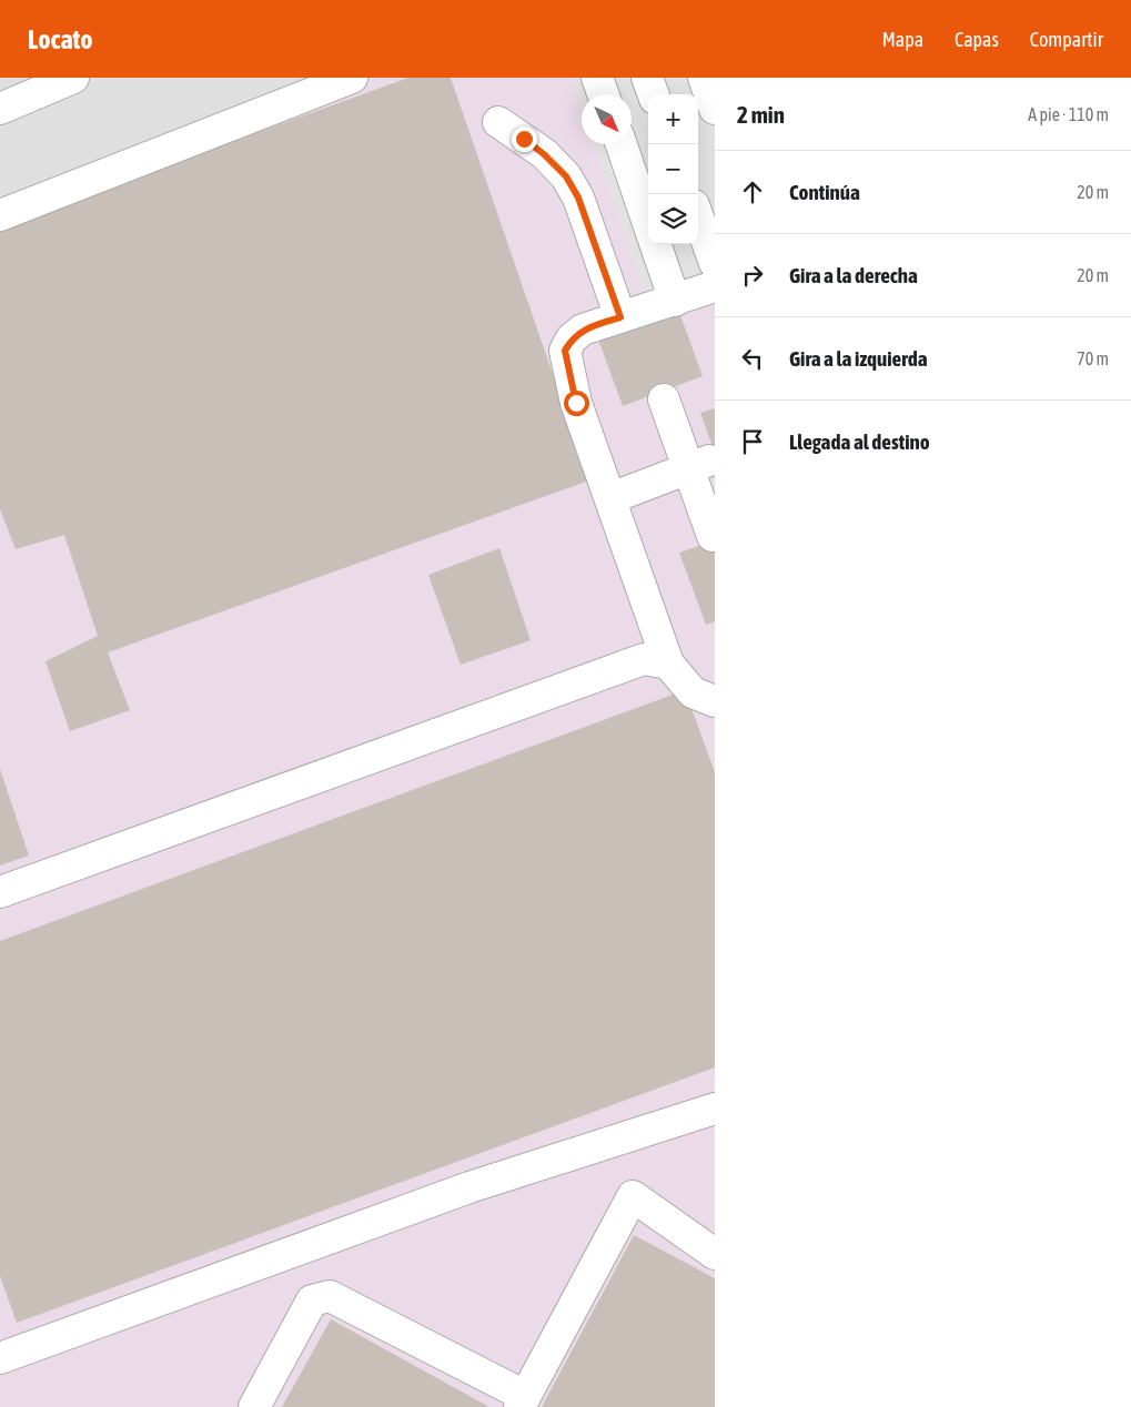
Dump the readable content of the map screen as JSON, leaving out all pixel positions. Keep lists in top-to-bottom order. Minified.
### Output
{"north":"bottom right","page":{"header":"Locato","nav":["Mapa","Capas","Compartir"],"heading":["2 min","A pie · 110 m"],"map_buttons":["+","−"],"list":[["Continúa","20 m"],["Gira a la derecha","20 m"],["Gira a la izquierda","70 m"],"Llegada al destino"]}}
